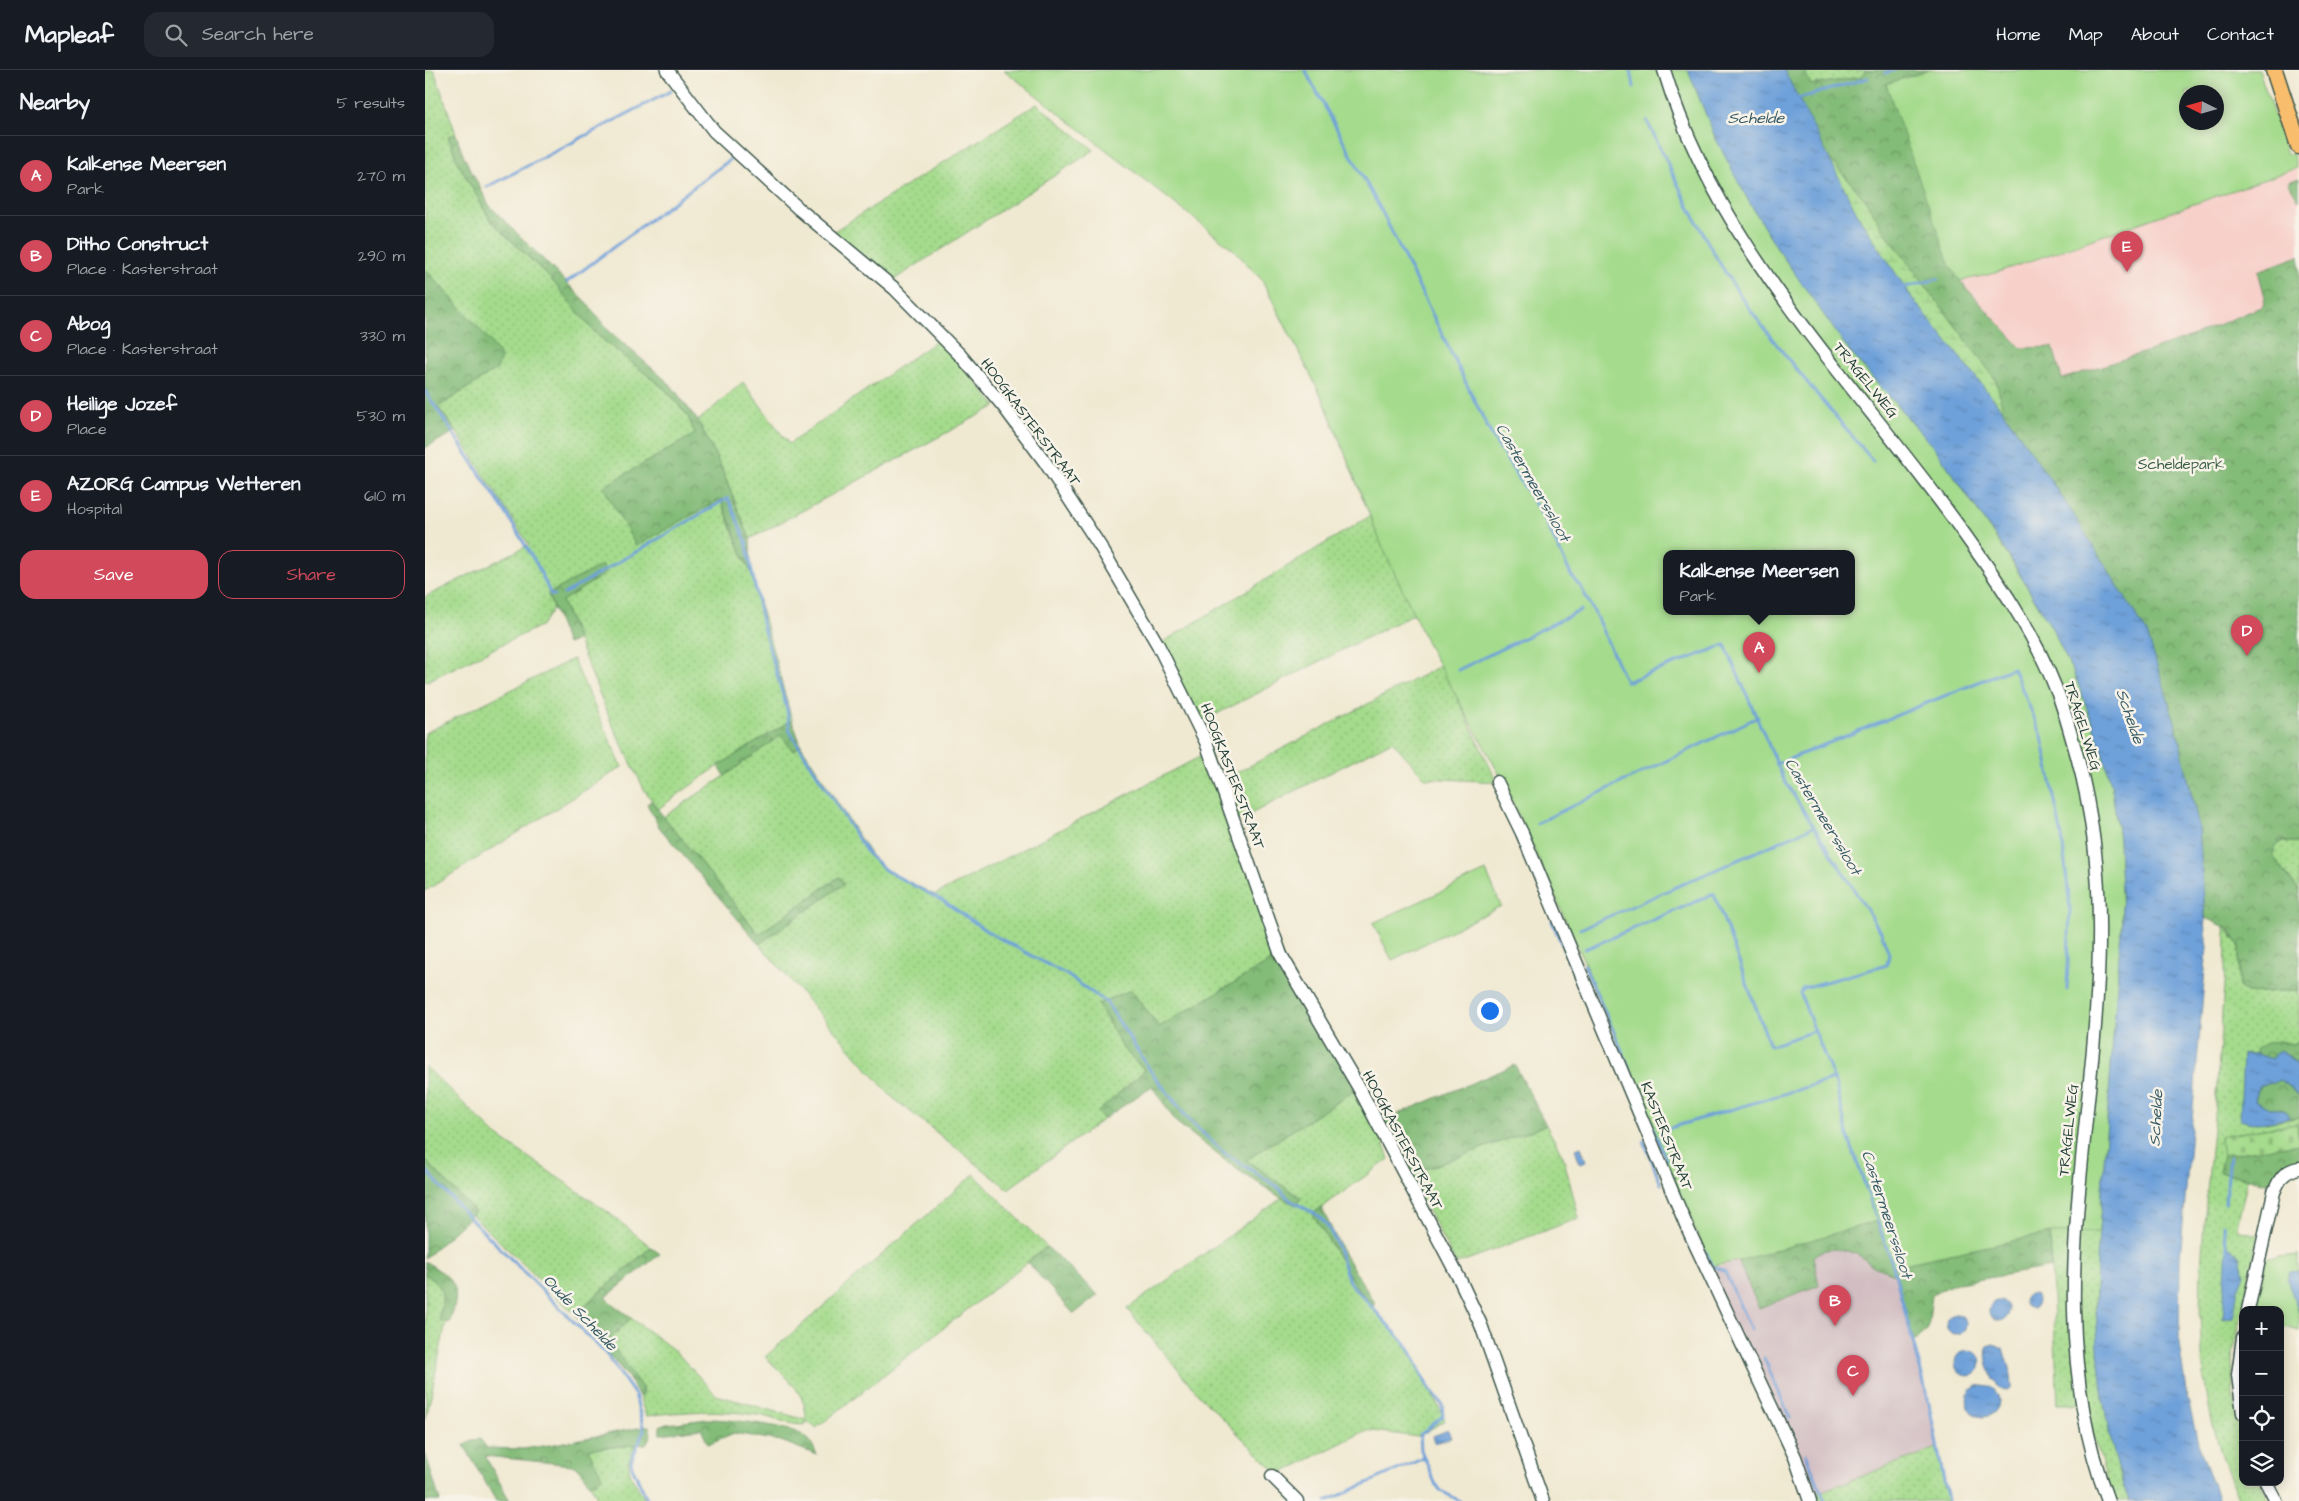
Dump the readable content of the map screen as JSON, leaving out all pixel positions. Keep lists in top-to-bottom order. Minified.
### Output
{"streets":{"street":["TRAGELWEG","HOOGKASTERSTRAAT","KASTERSTRAAT"]},"water":["Schelde","Castermeerssloot","Oude Schelde"],"parks":["Scheldepark"],"north":"left","page":{"header":"Mapleaf","search":"Search here","nav":["Home","Map","About","Contact"],"heading":["Nearby","5 results"],"list":[{"mark":"A","name":"Kalkense Meersen","note":"Park","value":"270 m"},{"mark":"B","name":"Ditho Construct","note":"Place · Kasterstraat","value":"290 m"},{"mark":"C","name":"Abog","note":"Place · Kasterstraat","value":"330 m"},{"mark":"D","name":"Heilige Jozef","note":"Place","value":"530 m"},{"mark":"E","name":"AZORG Campus Wetteren","note":"Hospital","value":"610 m"}],"pins":["E","D","A","B","C"],"buttons":["Save","Share"],"popup":["Kalkense Meersen","Park"],"map_buttons":["+","−"]}}
